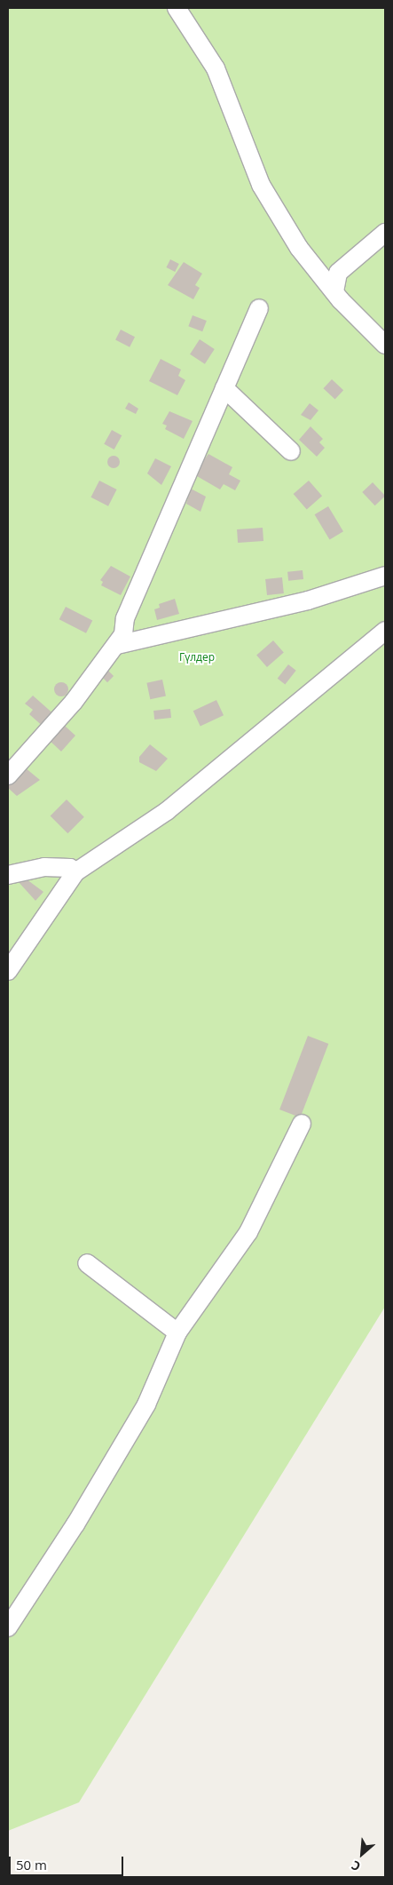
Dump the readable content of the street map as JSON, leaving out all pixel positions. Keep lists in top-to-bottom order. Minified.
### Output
{"parks":["Гүлдер"],"scale_bar":"50 m","north":"bottom left"}
